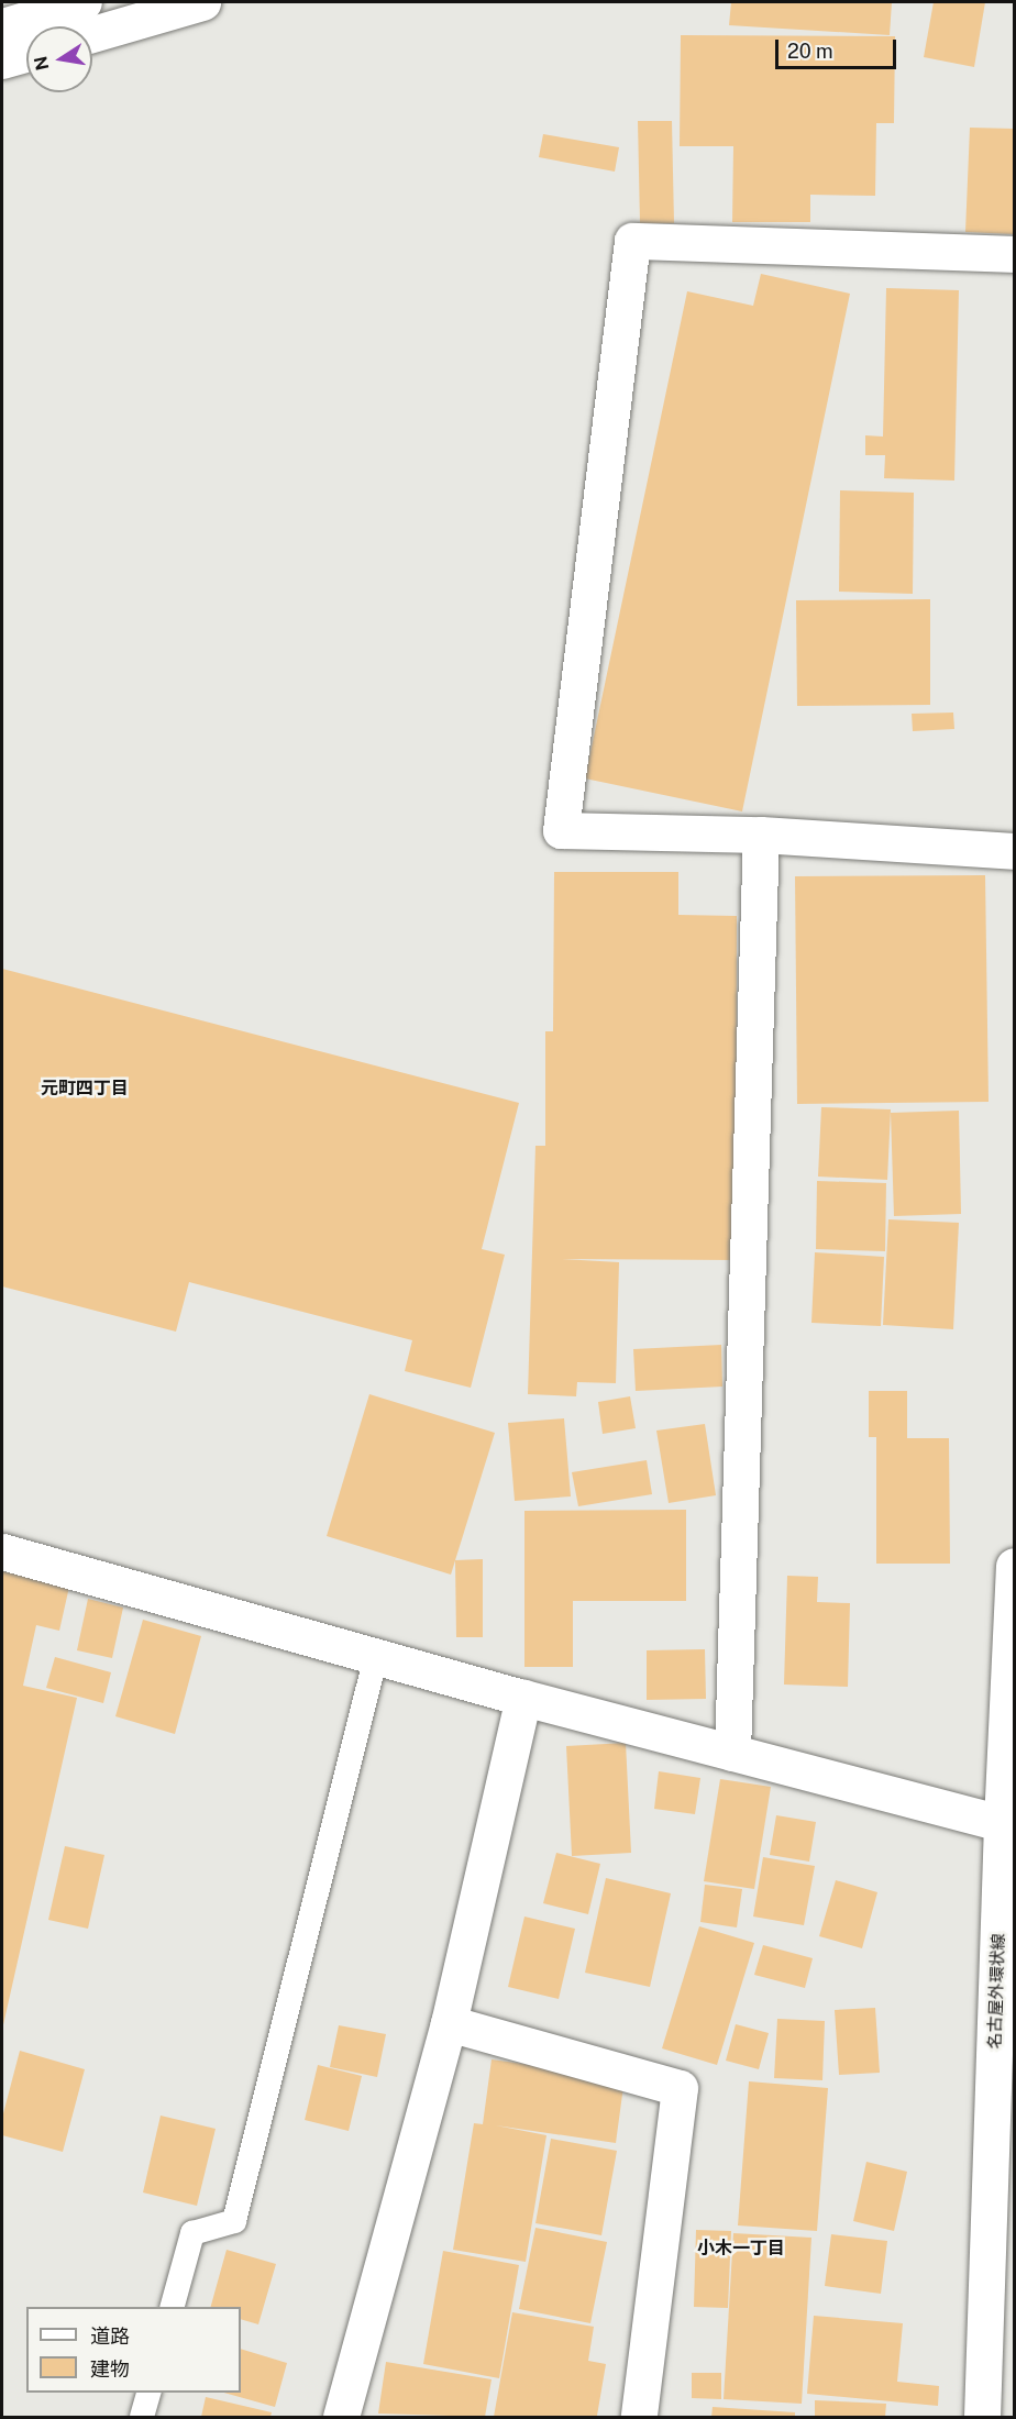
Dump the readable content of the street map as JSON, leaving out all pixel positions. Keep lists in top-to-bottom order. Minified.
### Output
{"streets":{"main road":["名古屋外環状線"]},"districts":["元町四丁目","小木一丁目"],"legend":["道路","建物"],"scale_bar":"20 m","north":"left"}
